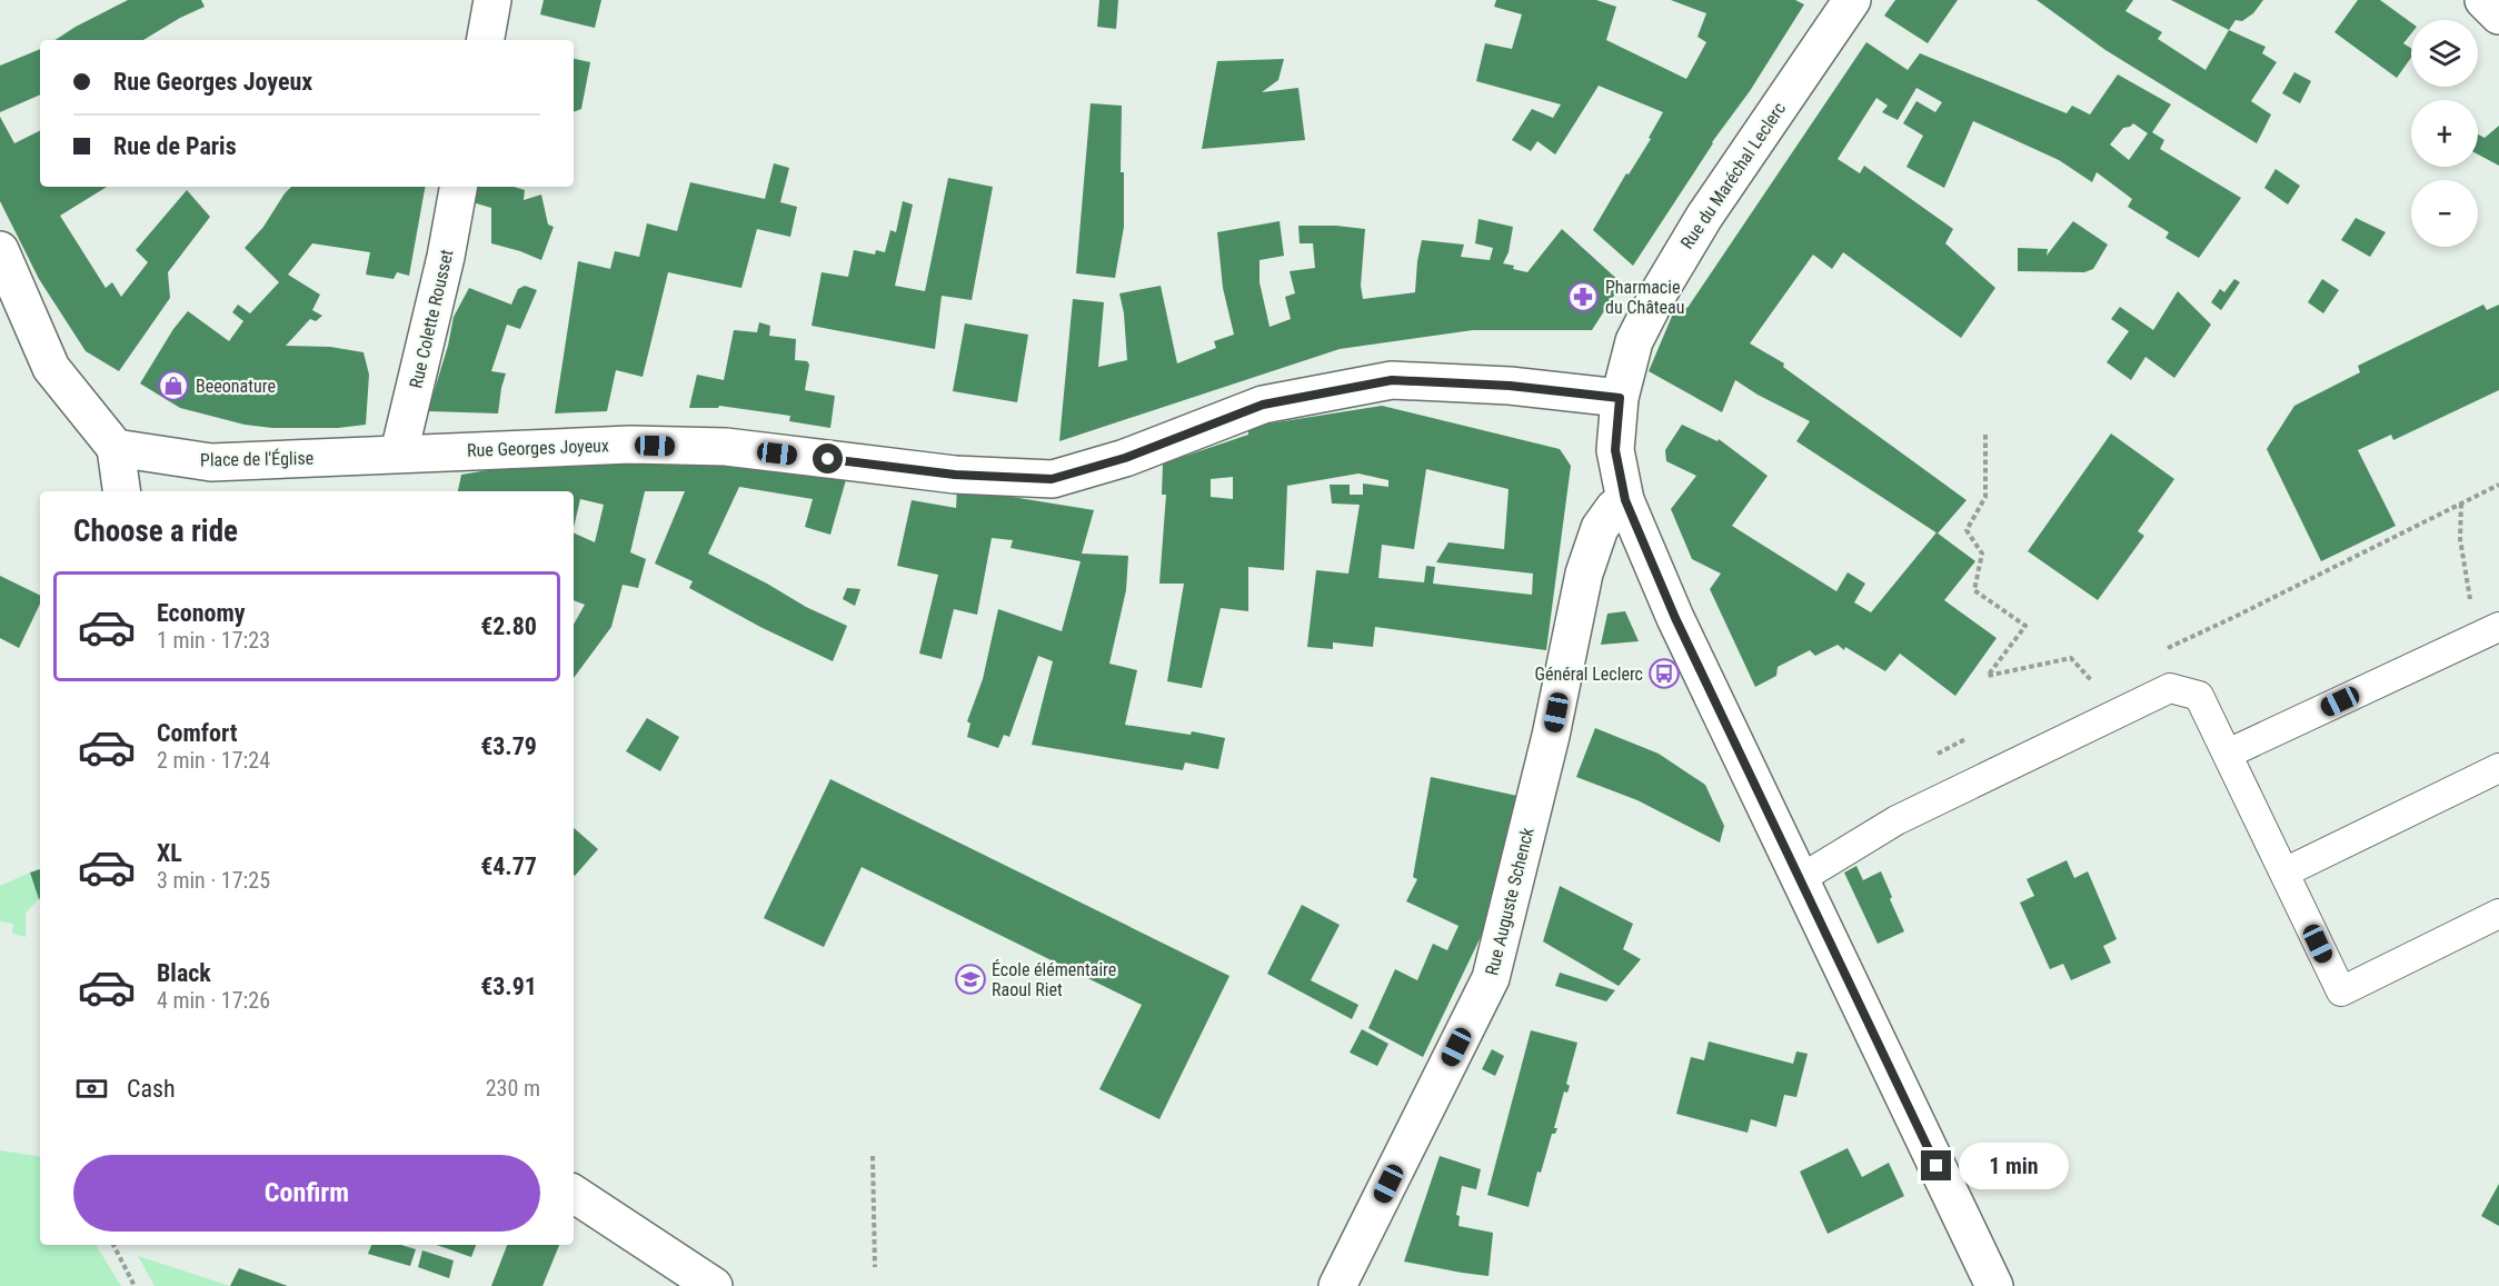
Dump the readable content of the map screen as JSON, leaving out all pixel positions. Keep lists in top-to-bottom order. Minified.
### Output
{"streets":{"main road":["Rue du Maréchal Leclerc","Rue Colette Rousset","Rue Georges Joyeux","Place de l'Église","Rue Auguste Schenck"]},"crossings":[["Rue du Maréchal Leclerc","Rue Georges Joyeux"],["Rue du Maréchal Leclerc","Rue Auguste Schenck"],["Rue Colette Rousset","Rue Georges Joyeux"],["Rue Colette Rousset","Place de l'Église"],["Rue Georges Joyeux","Place de l'Église"]],"places":{"pharmacy":["Pharmacie du Château"],"shop":["Beeonature"],"bus stop":["Général Leclerc"],"school or university":["École élémentaire Raoul Riet"]},"page":{"map_buttons":["+","−"],"banner":["Rue Georges Joyeux","Rue de Paris"],"heading":"Choose a ride","list":[{"name":"Economy","note":"1 min · 17:23","value":"€2.80"},{"name":"Comfort","note":"2 min · 17:24","value":"€3.79"},{"name":"XL","note":"3 min · 17:25","value":"€4.77"},{"name":"Black","note":"4 min · 17:26","value":"€3.91"}],"pay":["Cash","230 m"],"buttons":"Confirm","bubble":"1 min"}}
